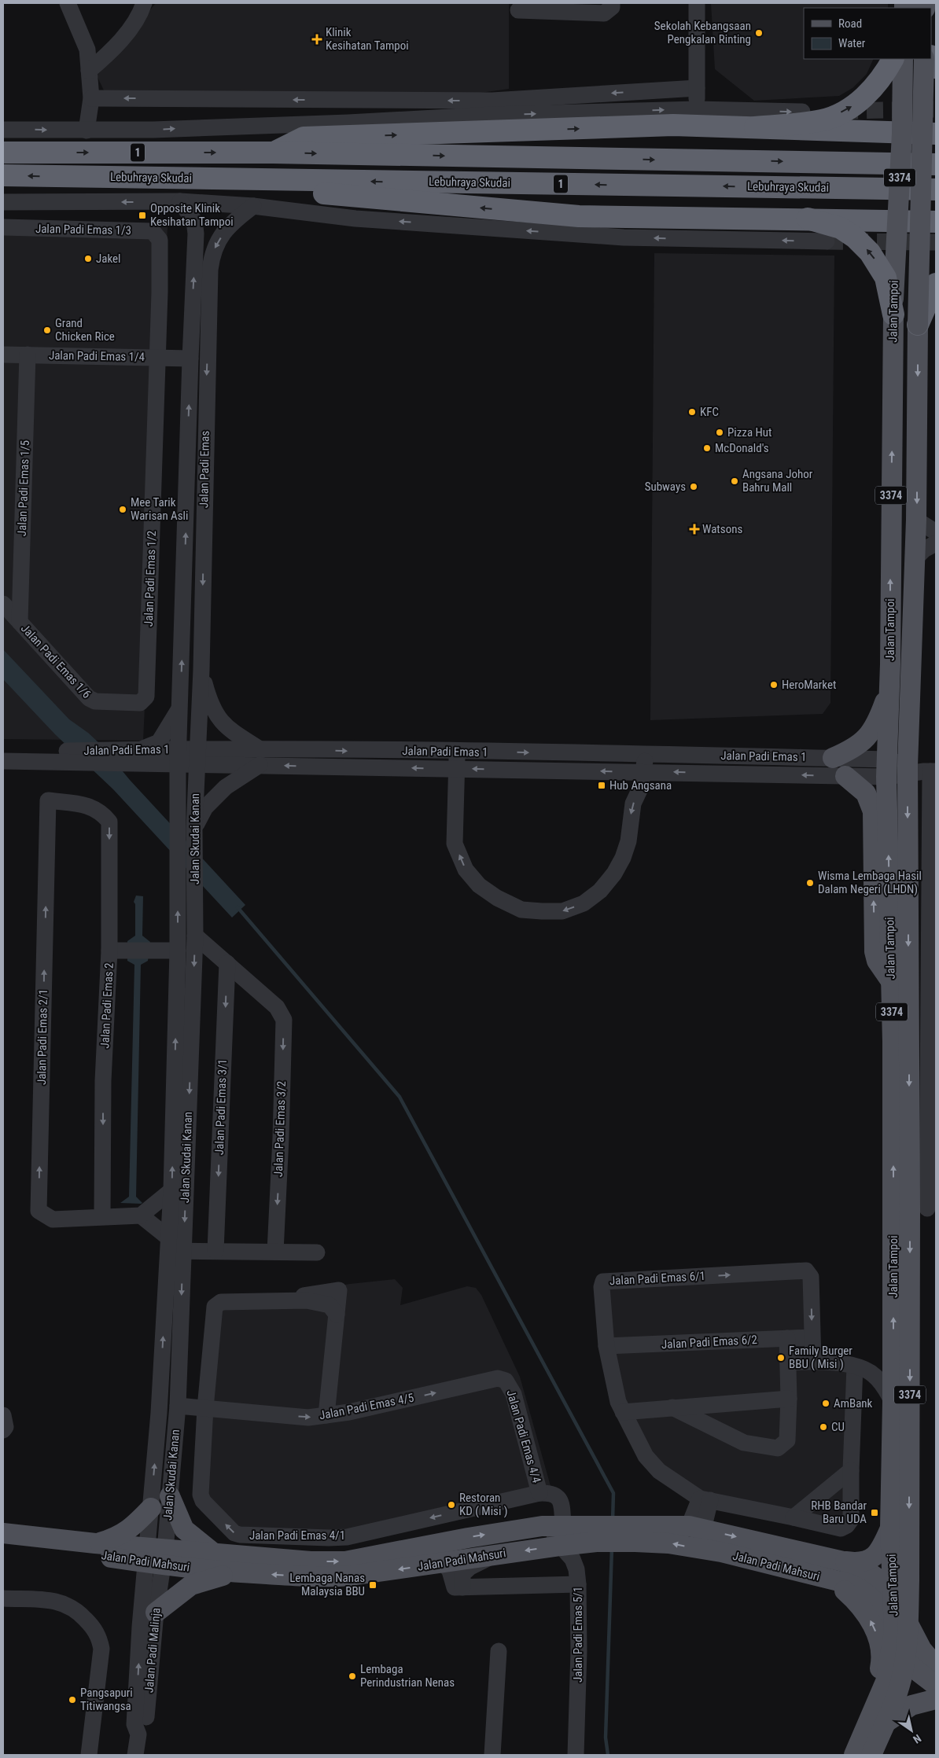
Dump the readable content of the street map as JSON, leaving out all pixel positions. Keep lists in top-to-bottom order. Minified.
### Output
{"streets":{"highway":["1","Lebuhraya Skudai"],"main road":["3374","Jalan Tampoi","Jalan Padi Mahsuri"],"street":["Jalan Padi Emas 1/3","Jalan Padi Emas 1/4","Jalan Padi Emas","Jalan Padi Emas 1/5","Jalan Padi Emas 1/2","Jalan Padi Emas 1/6","Jalan Padi Emas 1","Jalan Skudai Kanan","Jalan Padi Emas 2","Jalan Padi Emas 2/1","Jalan Padi Emas 3/1","Jalan Padi Emas 3/2","Jalan Padi Emas 6/1","Jalan Padi Emas 6/2","Jalan Padi Emas 4/5","Jalan Padi Emas 4/4","Jalan Padi Emas 4/1","Jalan Padi Emas 5/1","Jalan Padi Malinja"]},"crossings":[["3374","Jalan Tampoi"],["Jalan Padi Emas 1/3","Jalan Padi Emas 1/2"],["Jalan Tampoi","Jalan Padi Emas 1"],["Jalan Tampoi","Jalan Padi Mahsuri"],["Jalan Padi Emas 1/4","Jalan Padi Emas"],["Jalan Padi Emas 1/4","Jalan Padi Emas 1/5"],["Jalan Padi Emas 1/4","Jalan Padi Emas 1/2"],["Jalan Padi Emas","Jalan Padi Emas 1"],["Jalan Padi Emas","Jalan Skudai Kanan"],["Jalan Padi Emas 1/5","Jalan Padi Emas 1/6"],["Jalan Padi Emas 1/2","Jalan Padi Emas 1/6"],["Jalan Padi Emas 1","Jalan Skudai Kanan"],["Jalan Skudai Kanan","Jalan Padi Emas 4/5"],["Jalan Skudai Kanan","Jalan Padi Mahsuri"],["Jalan Skudai Kanan","Jalan Padi Malinja"],["Jalan Padi Emas 2","Jalan Padi Emas 2/1"],["Jalan Padi Emas 3/1","Jalan Padi Emas 3/2"],["Jalan Padi Emas 6/1","Jalan Padi Emas 6/2"],["Jalan Padi Emas 4/5","Jalan Padi Emas 4/4"],["Jalan Padi Emas 4/5","Jalan Padi Emas 4/1"],["Jalan Padi Emas 4/4","Jalan Padi Emas 4/1"],["Jalan Padi Emas 4/1","Jalan Padi Mahsuri"],["Jalan Padi Mahsuri","Jalan Padi Emas 5/1"],["Jalan Padi Mahsuri","Jalan Padi Malinja"]],"one_way":["Jalan Padi Emas 2","Jalan Padi Emas 3/1","Jalan Padi Emas 3/2","Jalan Padi Emas 4/5"],"places":{"other":["Sekolah Kebangsaan Pengkalan Rinting","Jakel","Grand Chicken Rice","KFC","Pizza Hut","McDonald's","Angsana Johor Bahru Mall","Subways","Mee Tarik Warisan Asli","HeroMarket","Wisma Lembaga Hasil Dalam Negeri (LHDN)","Family Burger BBU ( Misi )","AmBank","CU","Restoran KD ( Misi )","Lembaga Perindustrian Nenas","Pangsapuri Titiwangsa"],"health":["Klinik Kesihatan Tampoi","Watsons"],"transit":["Opposite Klinik Kesihatan Tampoi","Hub Angsana","RHB Bandar Baru UDA","Lembaga Nanas Malaysia BBU"]},"legend":["Road","Water"],"north":"bottom right"}
